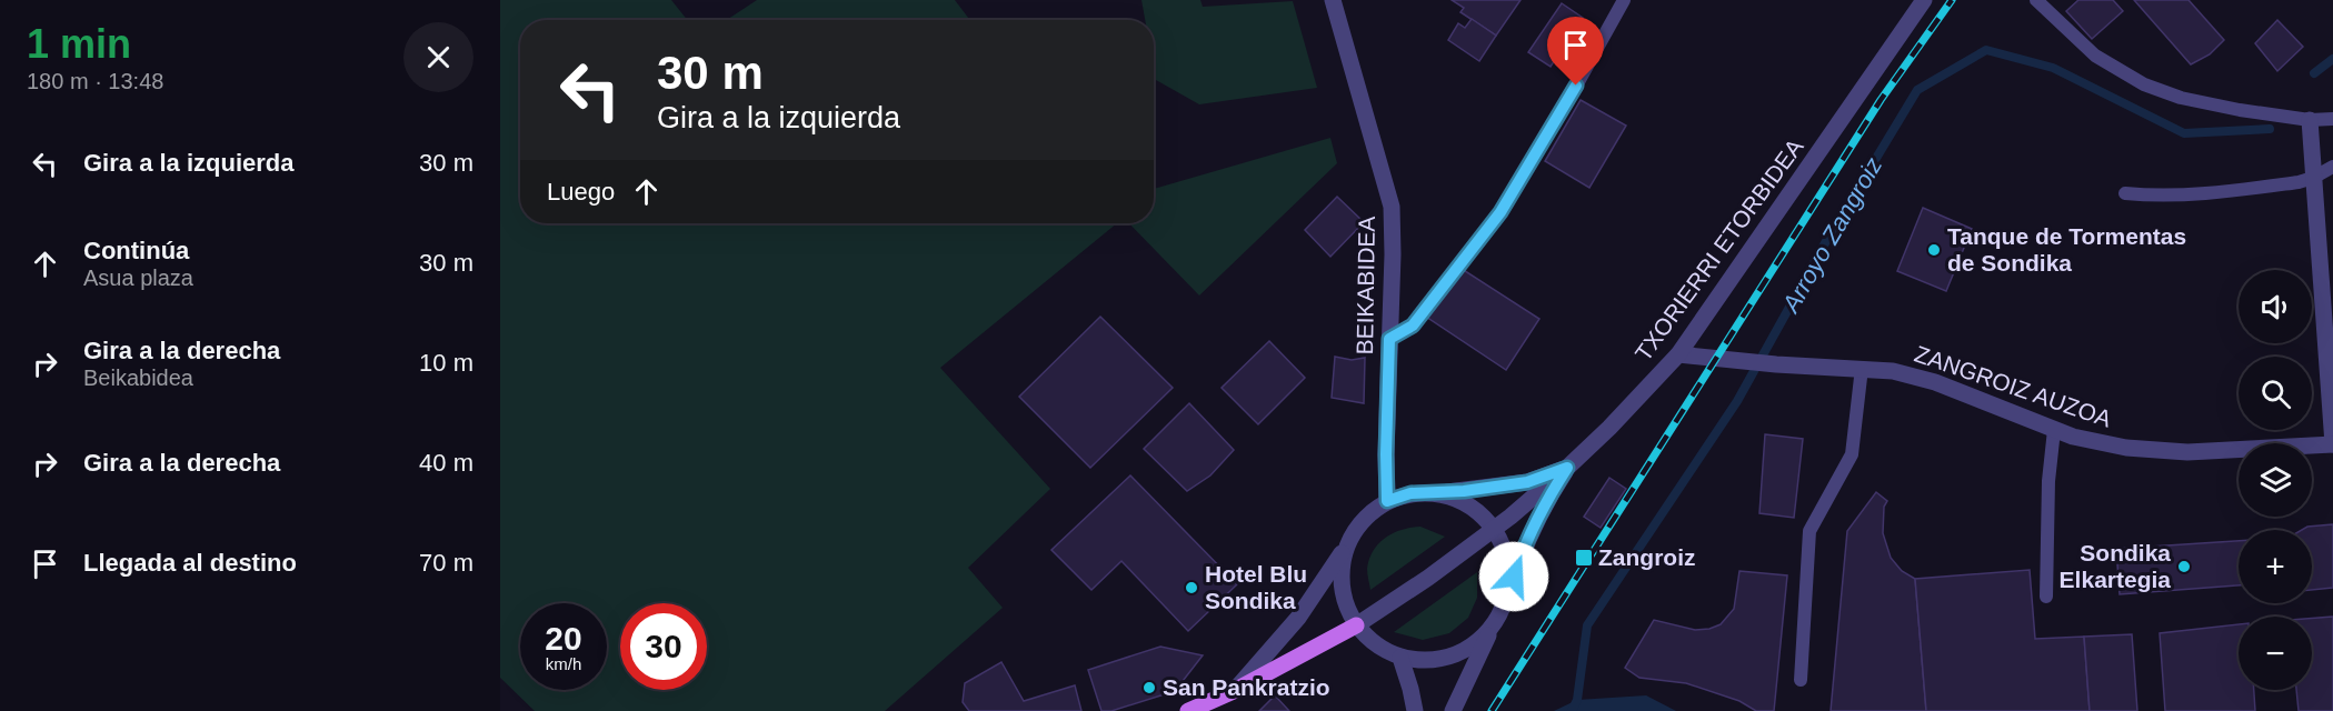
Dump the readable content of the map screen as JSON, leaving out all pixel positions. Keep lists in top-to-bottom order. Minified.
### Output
{"streets":{"street":["TXORIERRI ETORBIDEA","BEIKABIDEA","ZANGROIZ AUZOA"]},"crossings":[["TXORIERRI ETORBIDEA","ZANGROIZ AUZOA"]],"water":["Arroyo Zangroiz"],"places":{"other":["Tanque de Tormentas de Sondika","Sondika Elkartegia","Hotel Blu Sondika","San Pankratzio"],"transit":["Zangroiz"]},"page":{"heading":["1 min","180 m · 13:48"],"turn":["30 m","Gira a la izquierda"],"list":[{"name":"Gira a la izquierda","value":"30 m"},{"name":"Continúa","note":"Asua plaza","value":"30 m"},{"name":"Gira a la derecha","note":"Beikabidea","value":"10 m"},{"name":"Gira a la derecha","value":"40 m"},{"name":"Llegada al destino","value":"70 m"}],"then":"Luego","map_buttons":["+","−"],"speed":"20 km/h","limit":"30"}}
